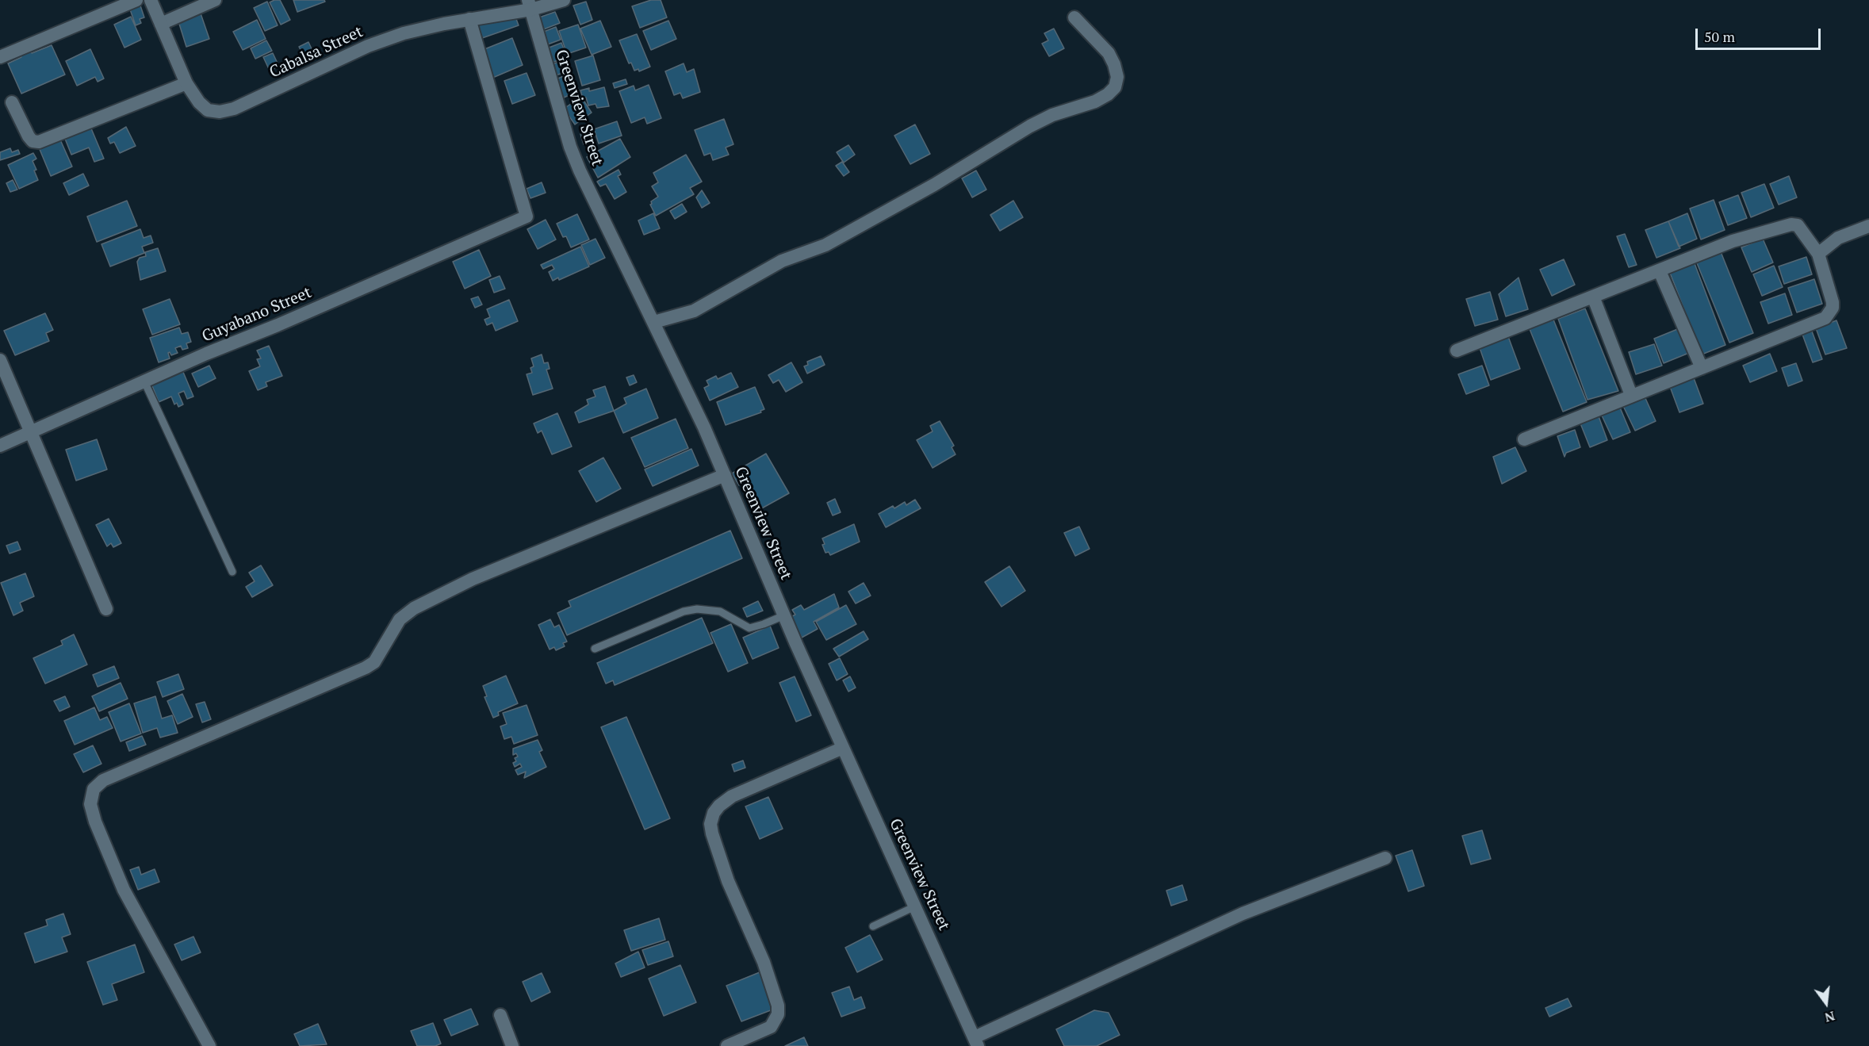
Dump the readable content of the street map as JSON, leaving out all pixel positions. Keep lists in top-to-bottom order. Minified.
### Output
{"streets":{"street":["Cabalsa Street","Greenview Street","Guyabano Street"]},"crossings":[["Cabalsa Street","Greenview Street"],["Cabalsa Street","Guyabano Street"]],"scale_bar":"50 m","north":"bottom"}
